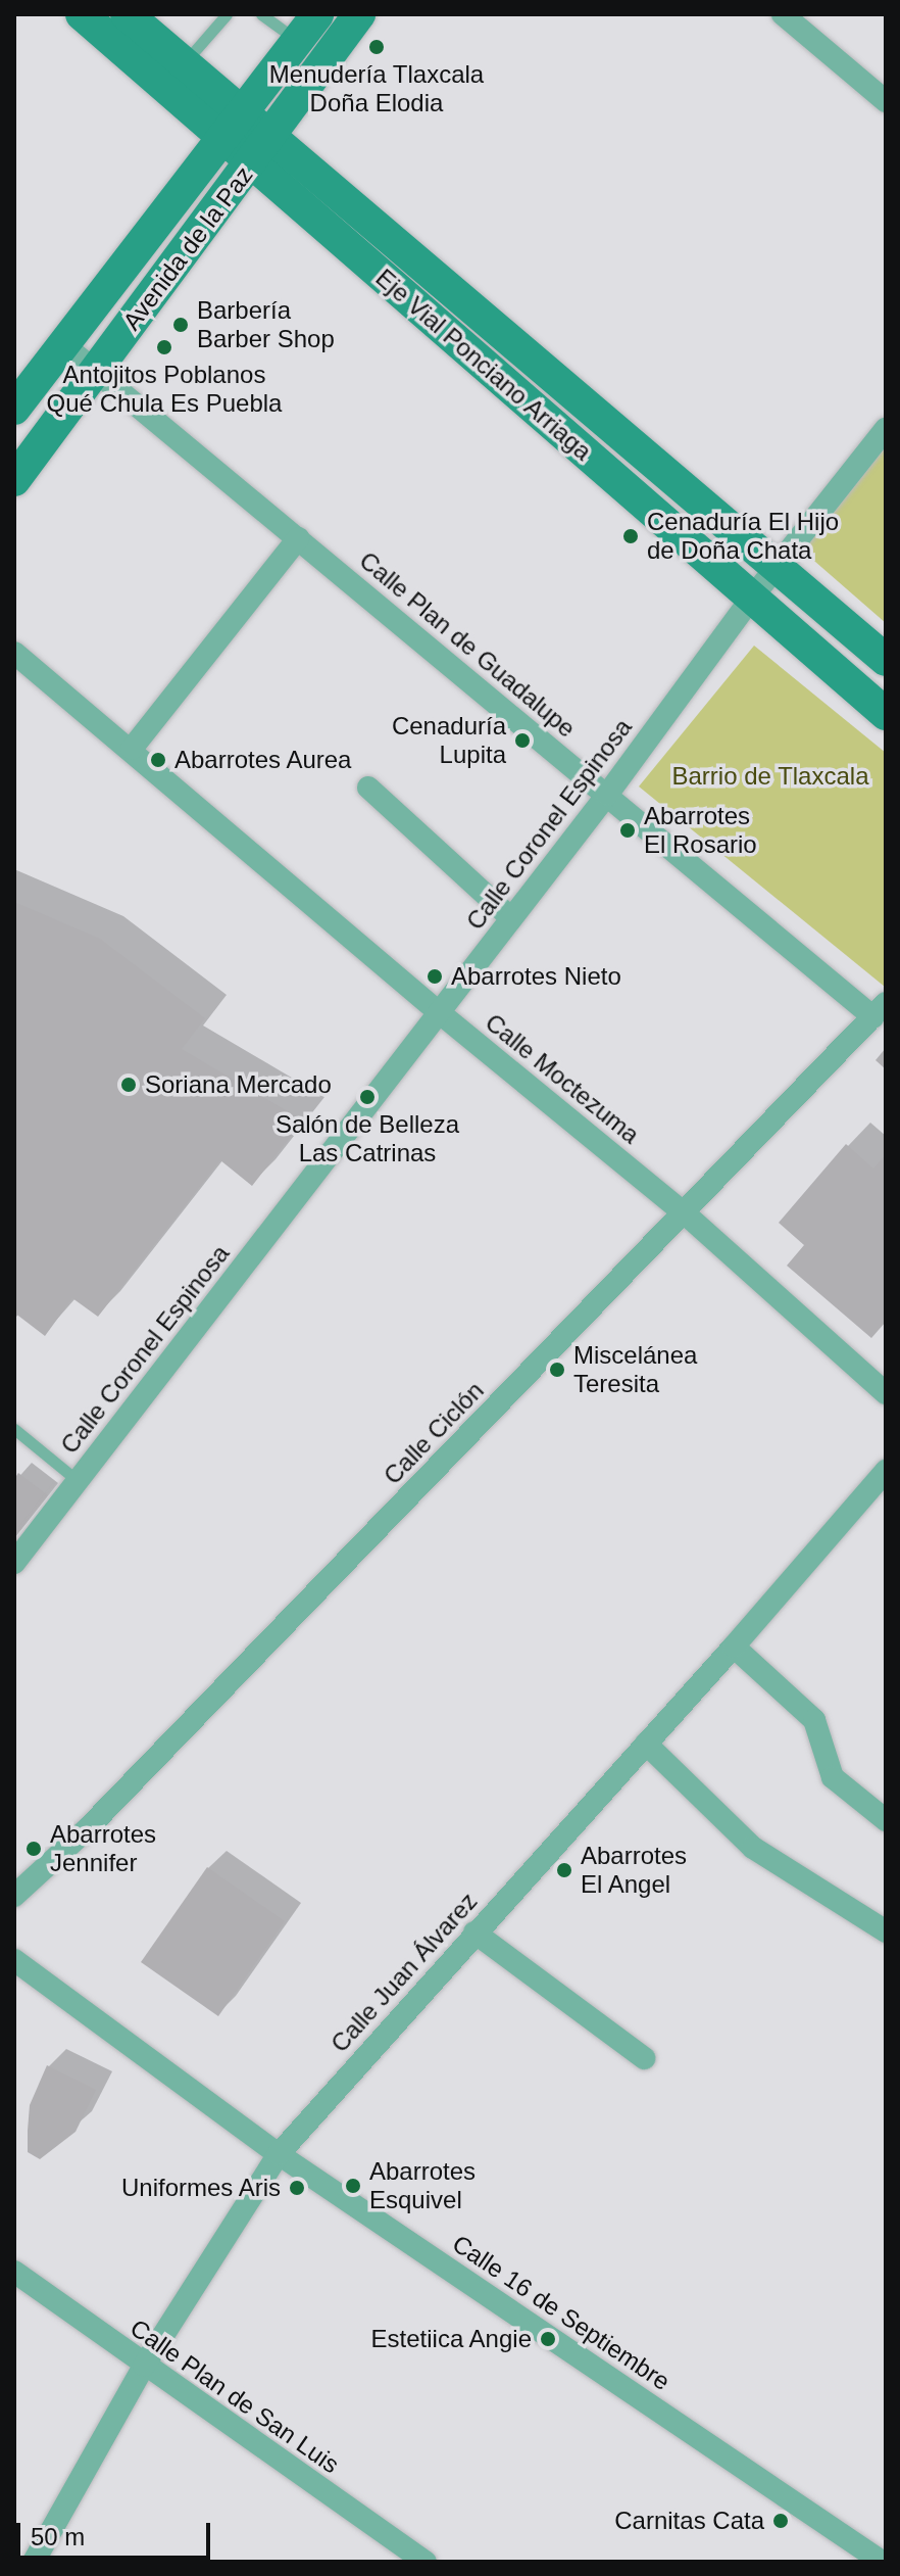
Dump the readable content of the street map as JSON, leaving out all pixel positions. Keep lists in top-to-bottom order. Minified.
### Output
{"streets":{"main road":["Avenida de la Paz","Eje Vial Ponciano Arriaga"],"street":["Calle Plan de Guadalupe","Calle Coronel Espinosa","Calle Moctezuma","Calle Ciclón","Calle Juan Álvarez","Calle 16 de Septiembre","Calle Plan de San Luis"]},"crossings":[["Avenida de la Paz","Eje Vial Ponciano Arriaga"],["Avenida de la Paz","Calle Plan de Guadalupe"],["Eje Vial Ponciano Arriaga","Calle Coronel Espinosa"],["Calle Plan de Guadalupe","Calle Coronel Espinosa"],["Calle Plan de Guadalupe","Calle Ciclón"],["Calle Coronel Espinosa","Calle Moctezuma"],["Calle Moctezuma","Calle Ciclón"],["Calle Juan Álvarez","Calle 16 de Septiembre"],["Calle Juan Álvarez","Calle Plan de San Luis"]],"parks":["Barrio de Tlaxcala"],"places":["Menudería Tlaxcala Doña Elodia","Barbería Barber Shop","Antojitos Poblanos Qué Chula Es Puebla","Cenaduría El Hijo de Doña Chata","Cenaduría Lupita","Abarrotes Aurea","Abarrotes El Rosario","Abarrotes Nieto","Soriana Mercado","Salón de Belleza Las Catrinas","Miscelánea Teresita","Abarrotes Jennifer","Abarrotes El Angel","Abarrotes Esquivel","Uniformes Aris","Estetiica Angie","Carnitas Cata"],"scale_bar":"50 m"}
